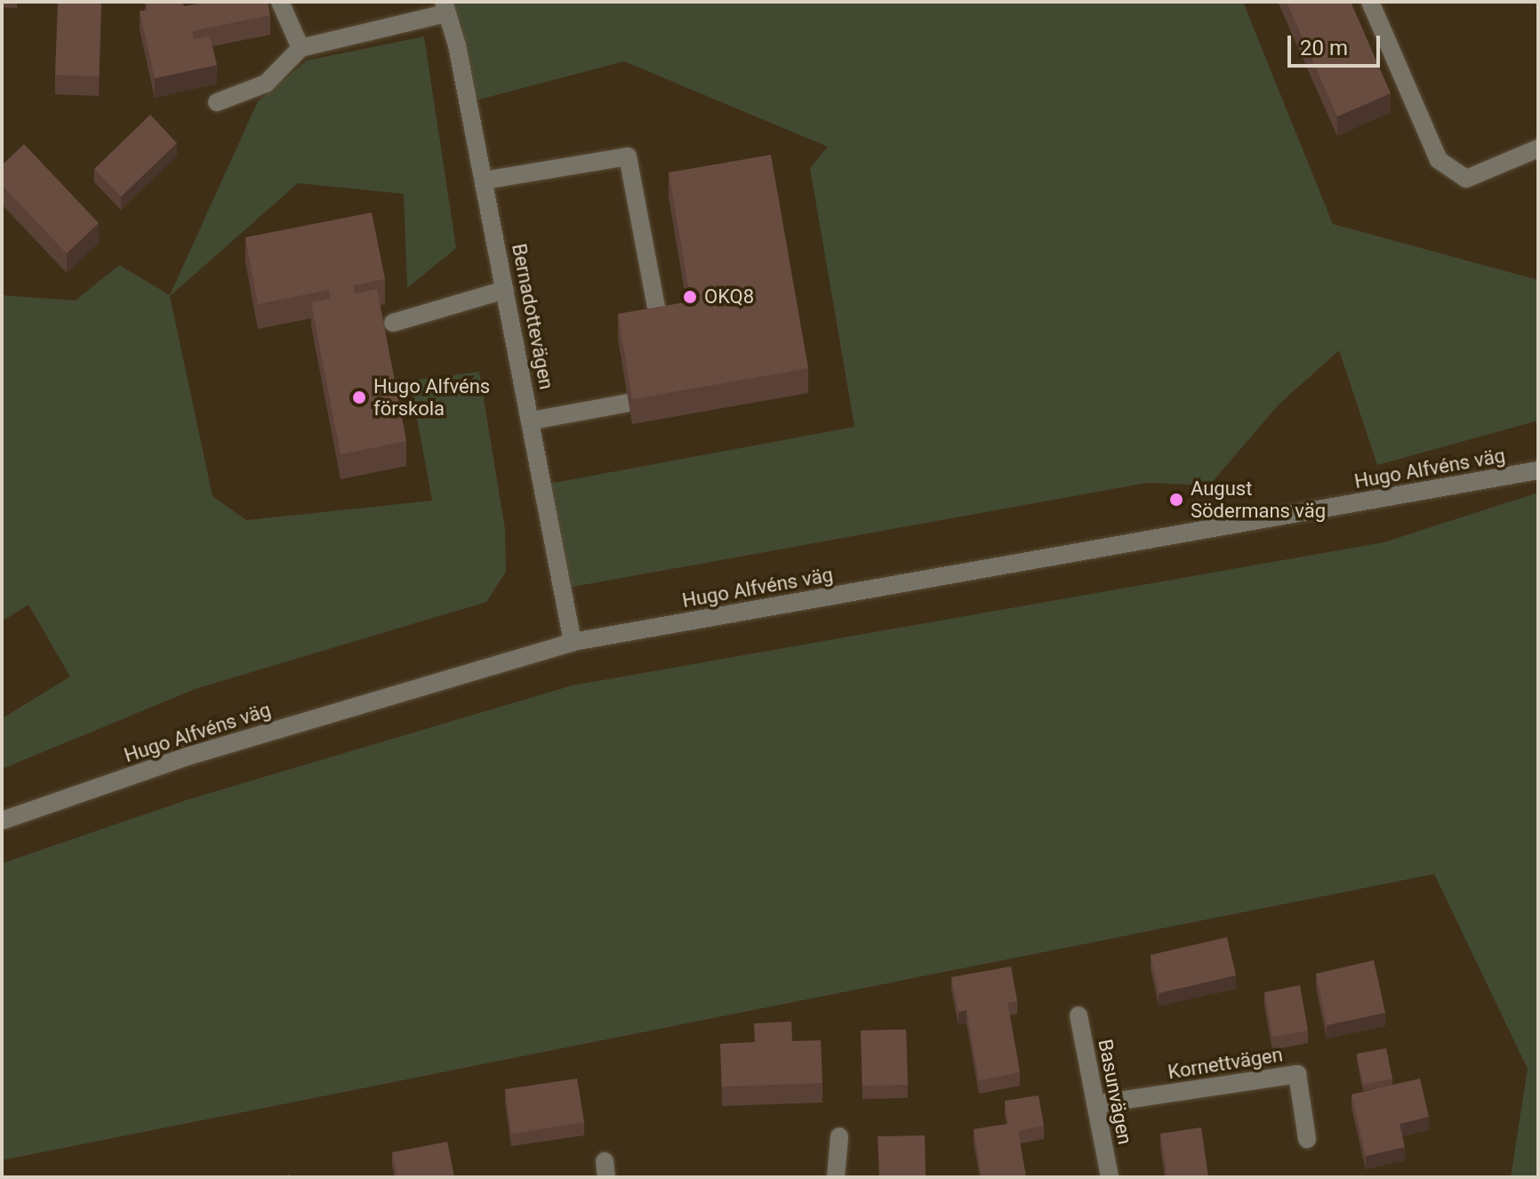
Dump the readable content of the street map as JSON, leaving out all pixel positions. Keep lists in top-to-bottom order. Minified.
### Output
{"streets":{"street":["Bernadottevägen","Hugo Alfvéns väg","Kornettvägen","Basunvägen"]},"crossings":[["Bernadottevägen","Hugo Alfvéns väg"],["Kornettvägen","Basunvägen"]],"places":["OKQ8","Hugo Alfvéns förskola","August Södermans väg"],"scale_bar":"20 m"}
